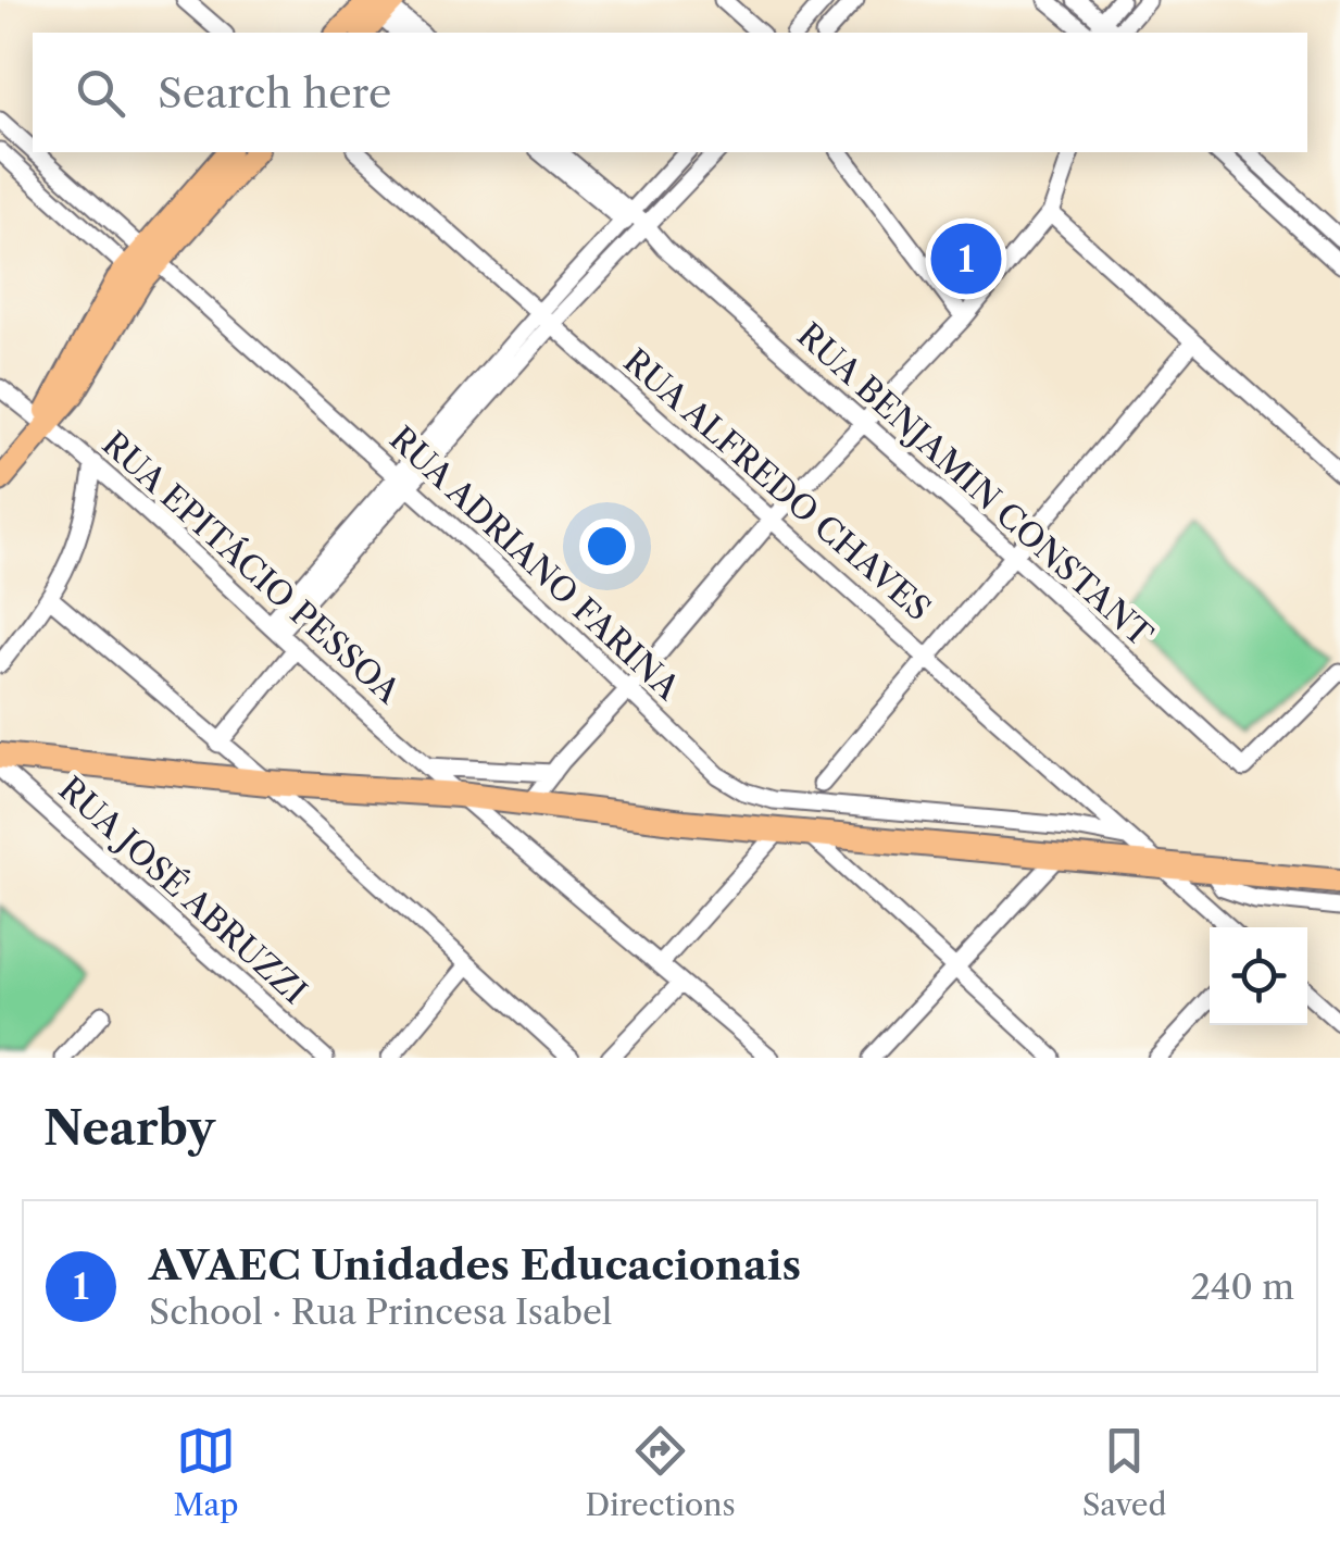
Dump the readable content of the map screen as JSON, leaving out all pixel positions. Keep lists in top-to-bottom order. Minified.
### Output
{"streets":{"street":["RUA ALFREDO CHAVES","RUA BENJAMIN CONSTANT","RUA ADRIANO FARINA","RUA EPITÁCIO PESSOA","RUA JOSÉ ABRUZZI"]},"crossings":[["RUA ALFREDO CHAVES","RUA ADRIANO FARINA"]],"page":{"search":"Search here","pins":"1","heading":"Nearby","list":[{"mark":"1","name":"AVAEC Unidades Educacionais","note":"School · Rua Princesa Isabel","value":"240 m"}],"nav":["Map","Directions","Saved"]}}
